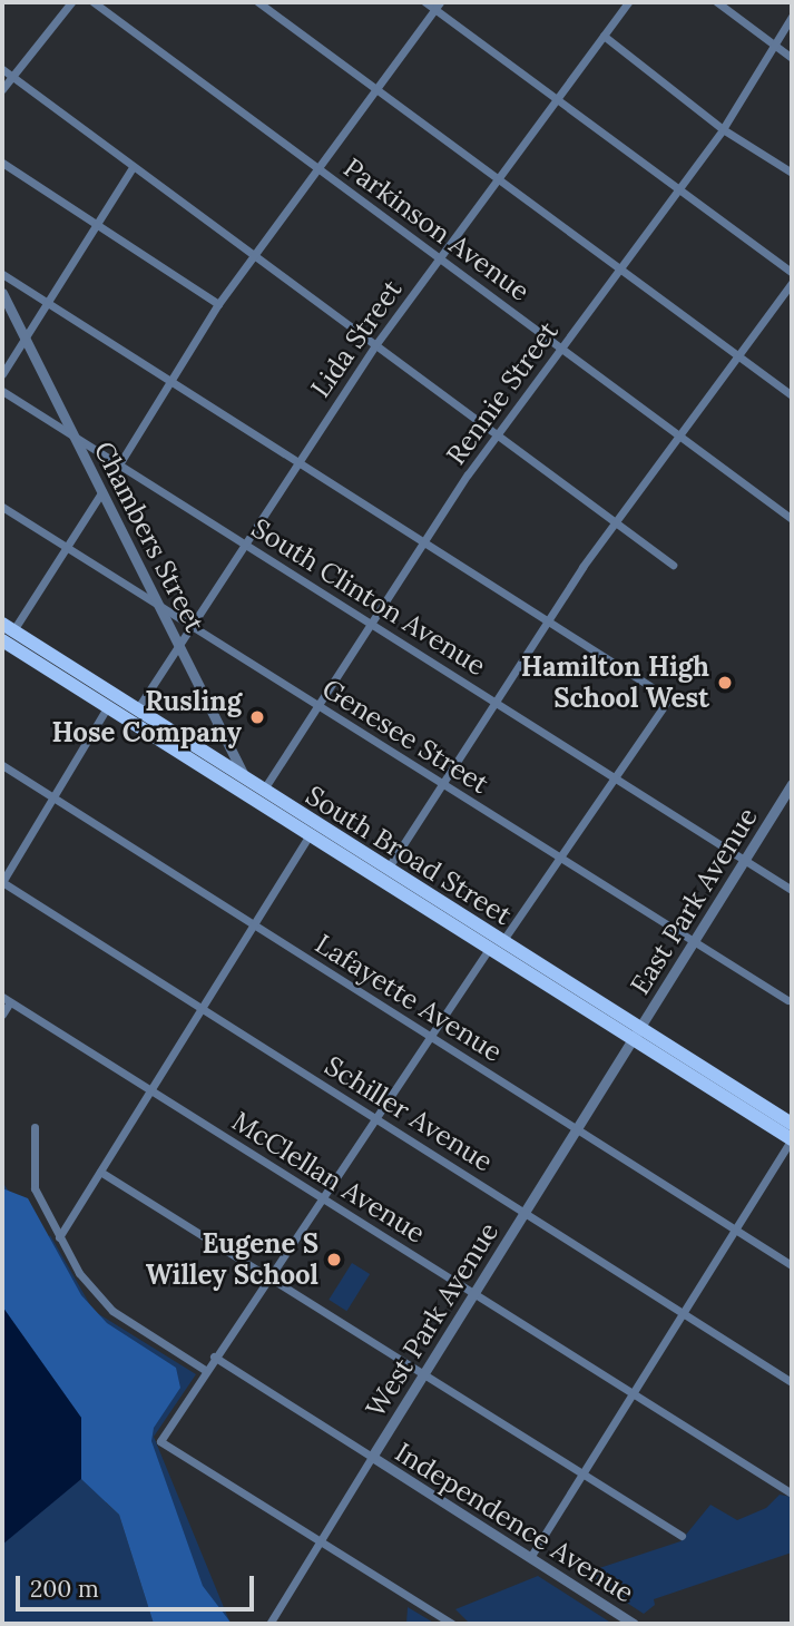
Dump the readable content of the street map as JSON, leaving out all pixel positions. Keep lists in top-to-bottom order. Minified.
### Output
{"streets":{"main road":["South Broad Street"],"street":["Parkinson Avenue","Lida Street","Rennie Street","Chambers Street","South Clinton Avenue","Genesee Street","East Park Avenue","Lafayette Avenue","Schiller Avenue","McClellan Avenue","West Park Avenue","Independence Avenue"]},"crossings":[["Parkinson Avenue","Lida Street"],["Parkinson Avenue","Rennie Street"],["Lida Street","Chambers Street"],["Lida Street","South Clinton Avenue"],["Lida Street","Genesee Street"],["Lida Street","South Broad Street"],["Rennie Street","South Clinton Avenue"],["Rennie Street","Genesee Street"],["Rennie Street","South Broad Street"],["Chambers Street","South Clinton Avenue"],["Chambers Street","Genesee Street"],["Chambers Street","South Broad Street"],["South Clinton Avenue","East Park Avenue"],["Genesee Street","East Park Avenue"],["South Broad Street","East Park Avenue"],["South Broad Street","West Park Avenue"],["East Park Avenue","West Park Avenue"],["Lafayette Avenue","West Park Avenue"],["Schiller Avenue","West Park Avenue"],["McClellan Avenue","West Park Avenue"],["West Park Avenue","Independence Avenue"]],"places":["Hamilton High School West","Rusling Hose Company","Eugene S Willey School"],"scale_bar":"200 m"}
